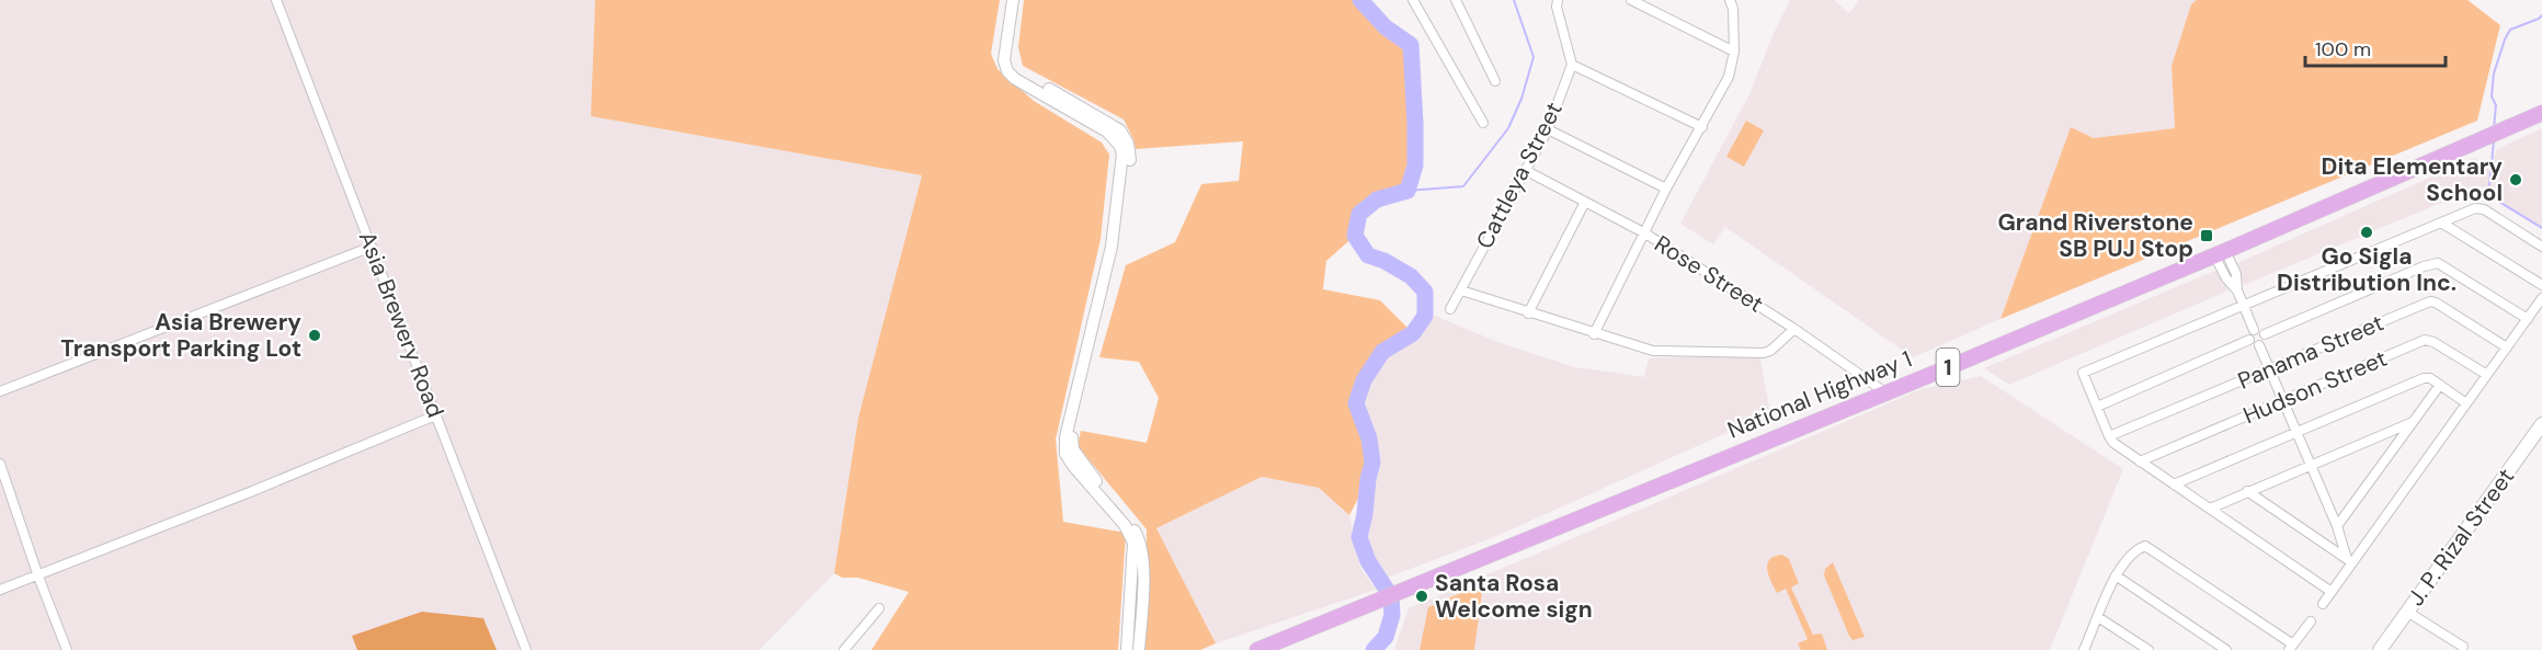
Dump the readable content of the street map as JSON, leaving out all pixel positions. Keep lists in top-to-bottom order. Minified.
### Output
{"streets":{"highway":["1","National Highway 1"],"main road":["J. P. Rizal Street"],"street":["Cattleya Street","Rose Street","Asia Brewery Road","Panama Street","Hudson Street"]},"crossings":[["Cattleya Street","Rose Street"],["Rose Street","National Highway 1"]],"places":{"other":["Dita Elementary School","Go Sigla Distribution Inc.","Asia Brewery Transport Parking Lot","Santa Rosa Welcome sign"],"transit":["Grand Riverstone SB PUJ Stop"]},"scale_bar":"100 m"}
